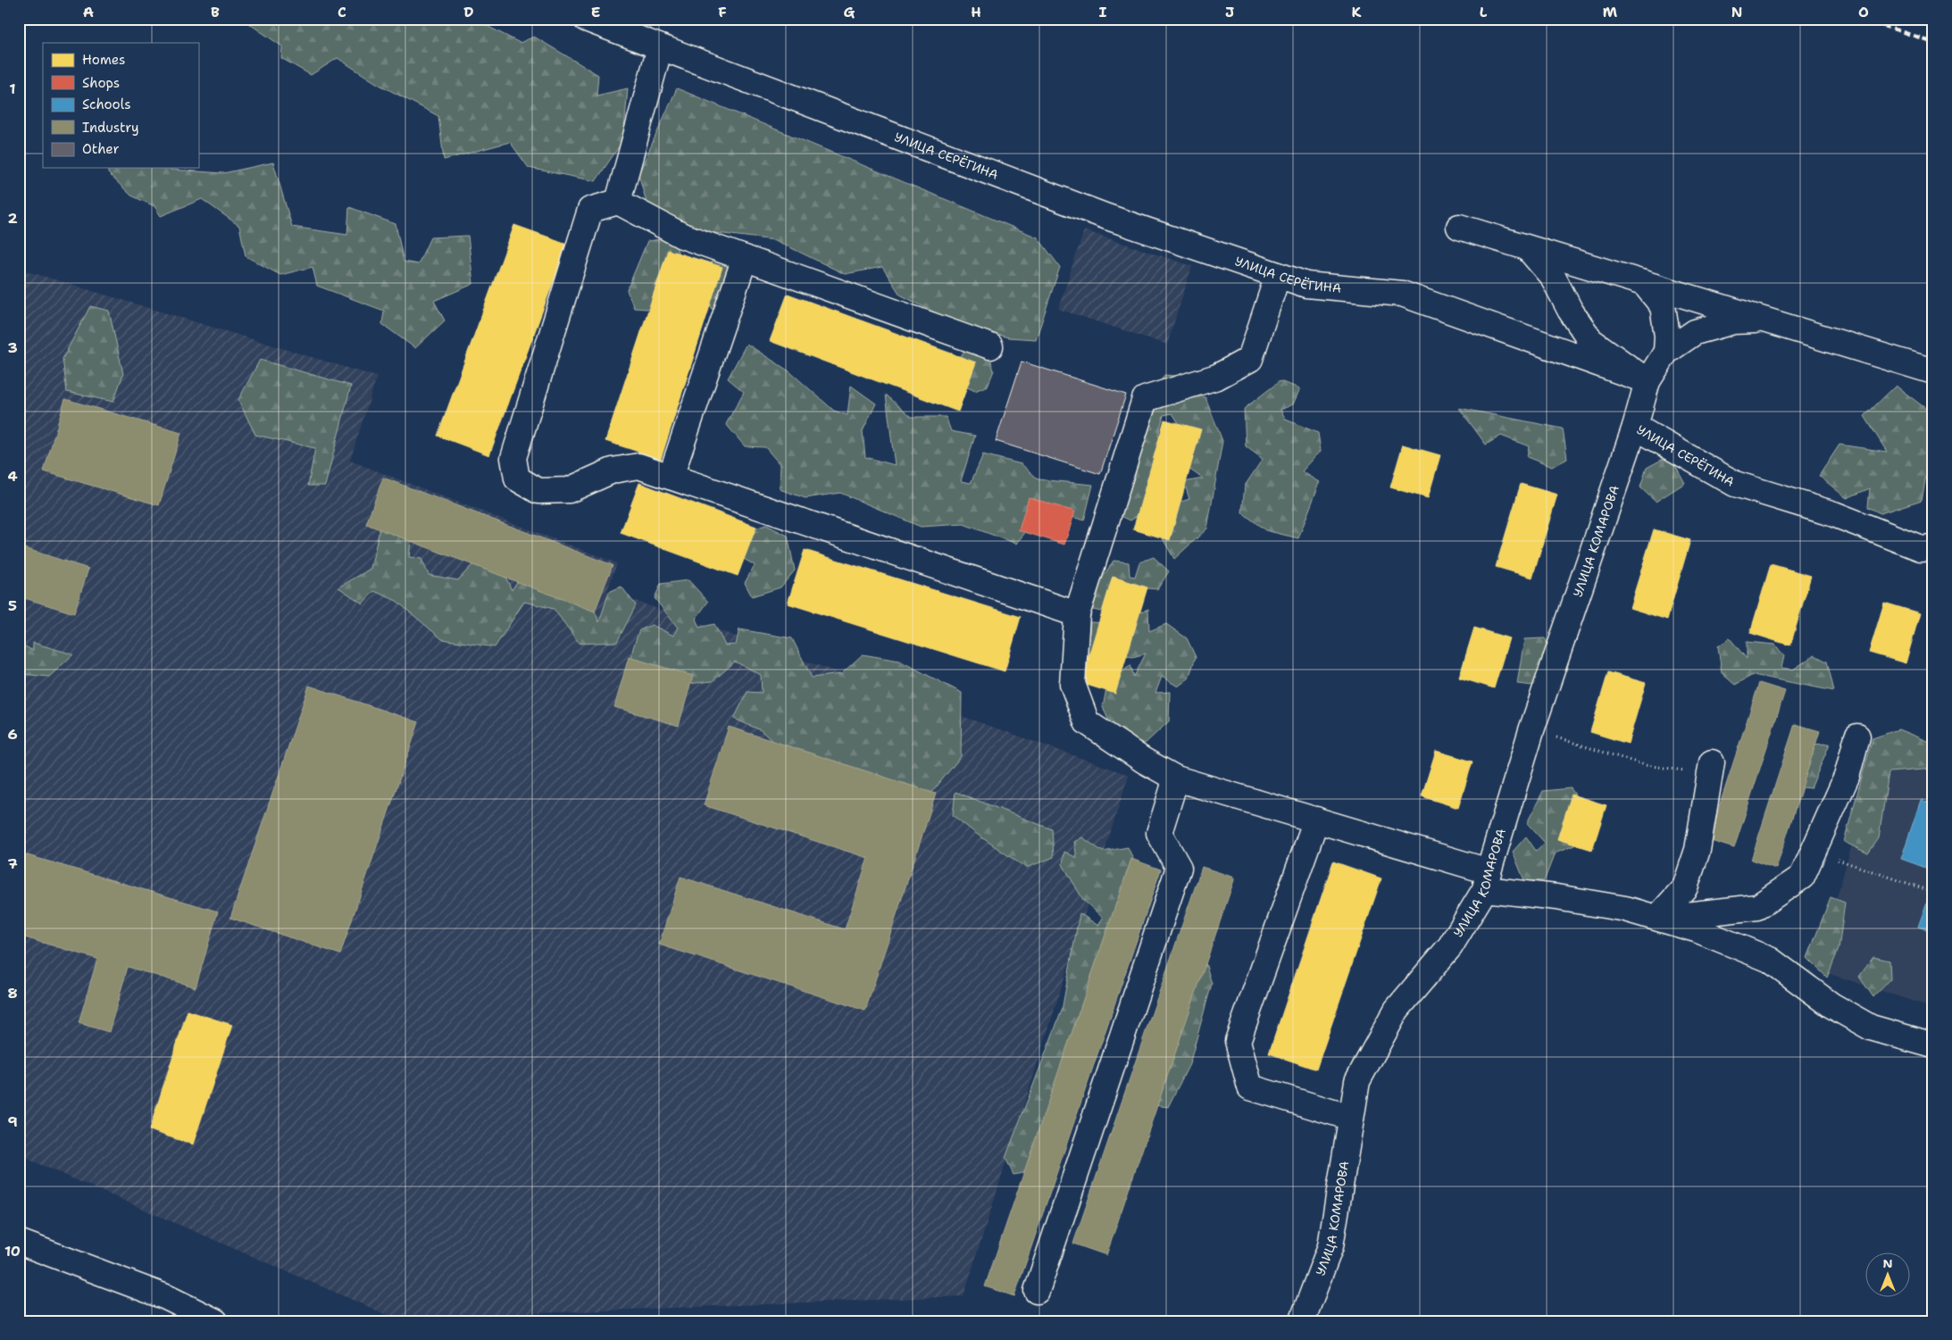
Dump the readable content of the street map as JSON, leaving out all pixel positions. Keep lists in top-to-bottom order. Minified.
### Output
{"streets":{"street":["УЛИЦА СЕРЁГИНА","УЛИЦА КОМАРОВА"]},"crossings":[["УЛИЦА СЕРЁГИНА","УЛИЦА КОМАРОВА"]],"legend":["Homes","Shops","Schools","Industry","Other"],"north":"top","grid":{"columns":["A","B","C","D","E","F","G","H","I","J","K","L","M","N","O"],"rows":["1","2","3","4","5","6","7","8","9","10"]}}
